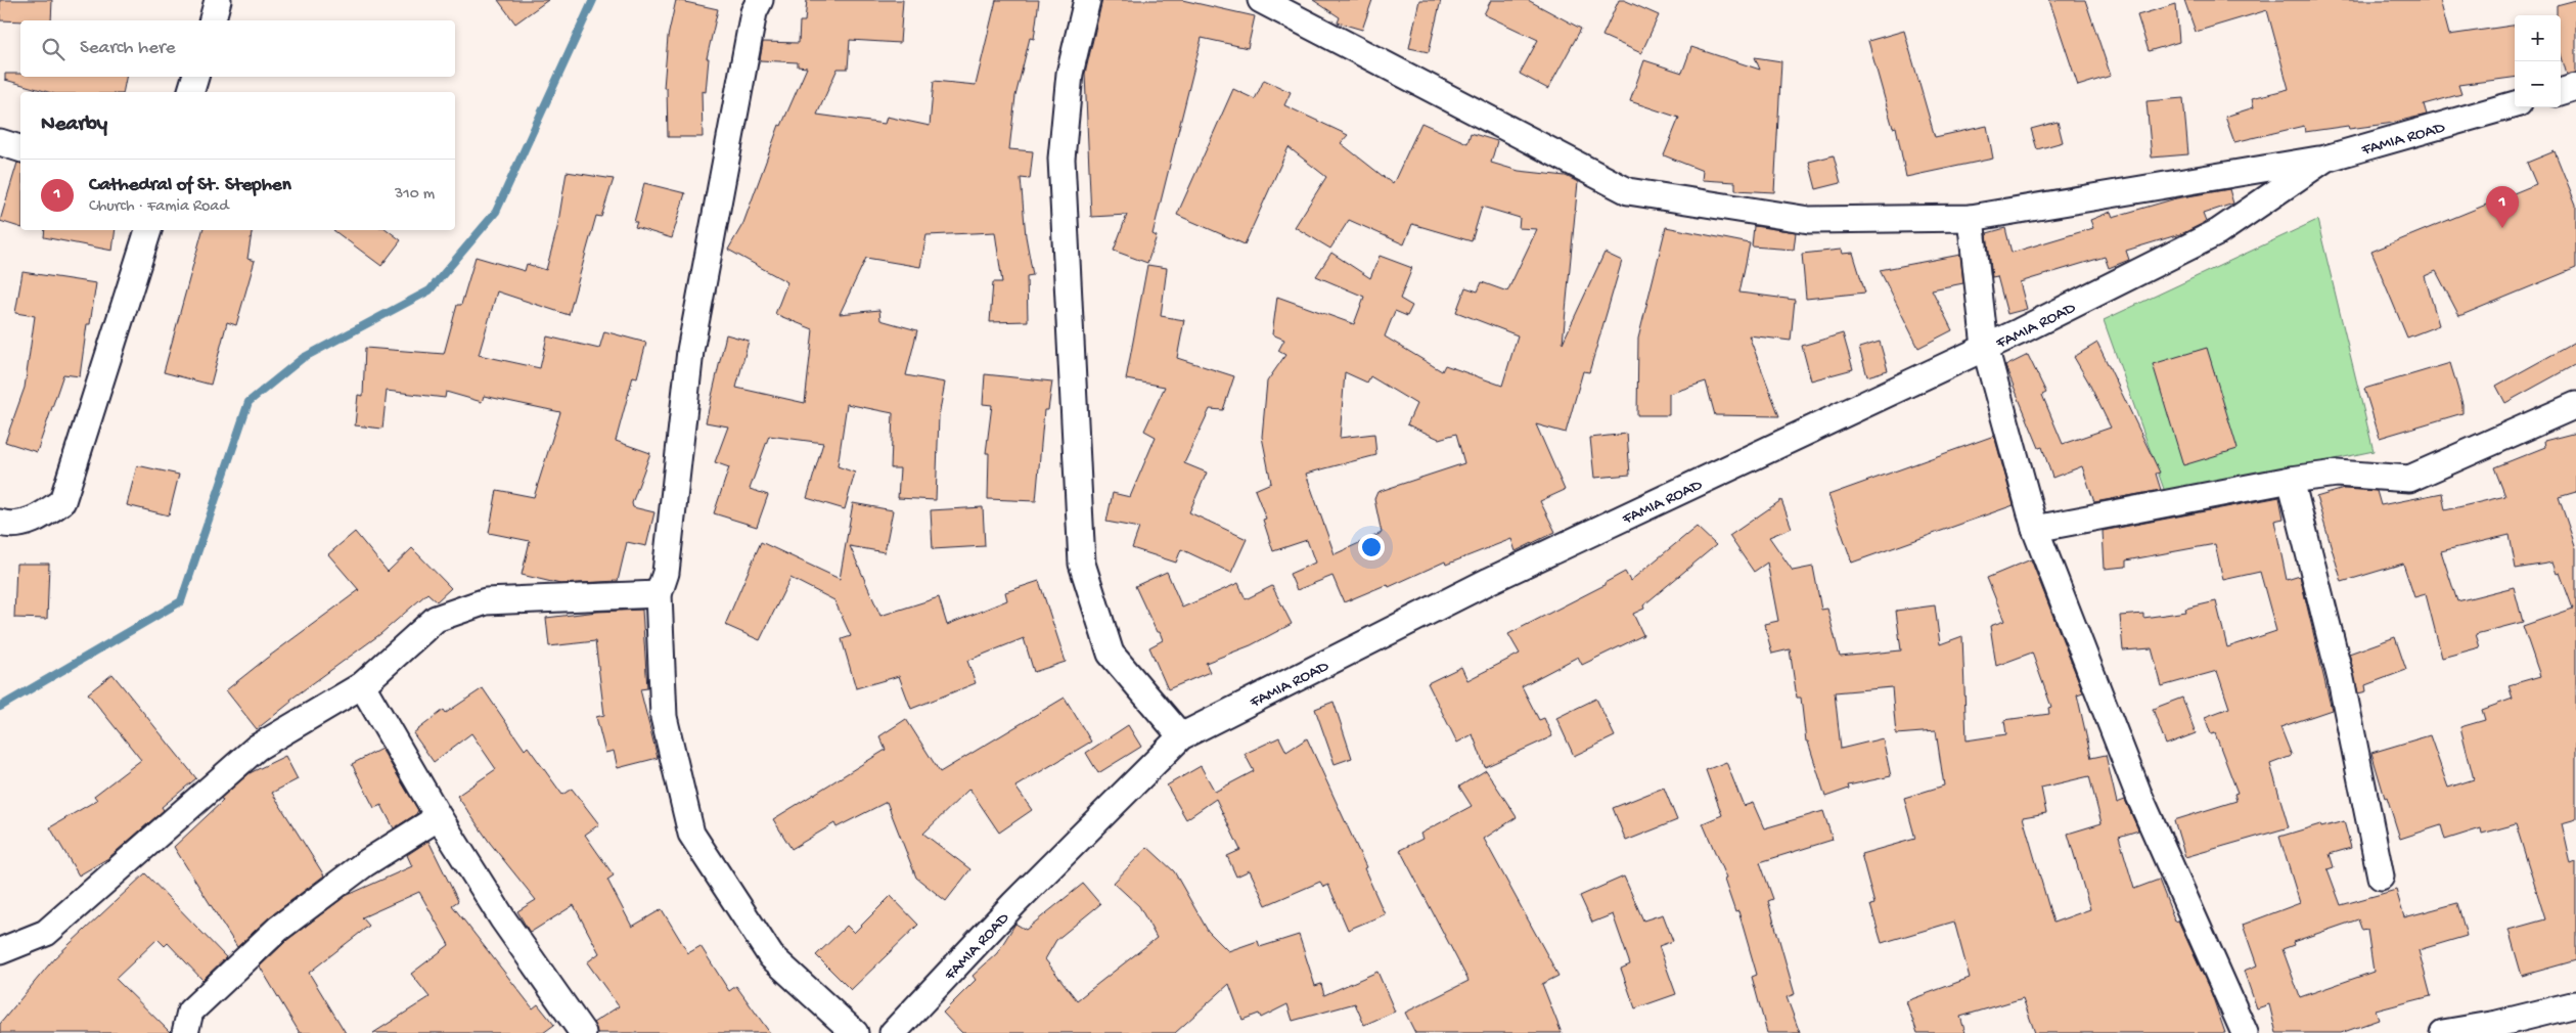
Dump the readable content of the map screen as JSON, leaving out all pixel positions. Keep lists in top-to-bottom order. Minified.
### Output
{"streets":{"street":["FAMIA ROAD"]},"page":{"map_buttons":["+","−"],"search":"Search here","heading":"Nearby","list":[{"mark":"1","name":"Cathedral of St. Stephen","note":"Church · Famia Road","value":"310 m"}],"pins":"1"}}
